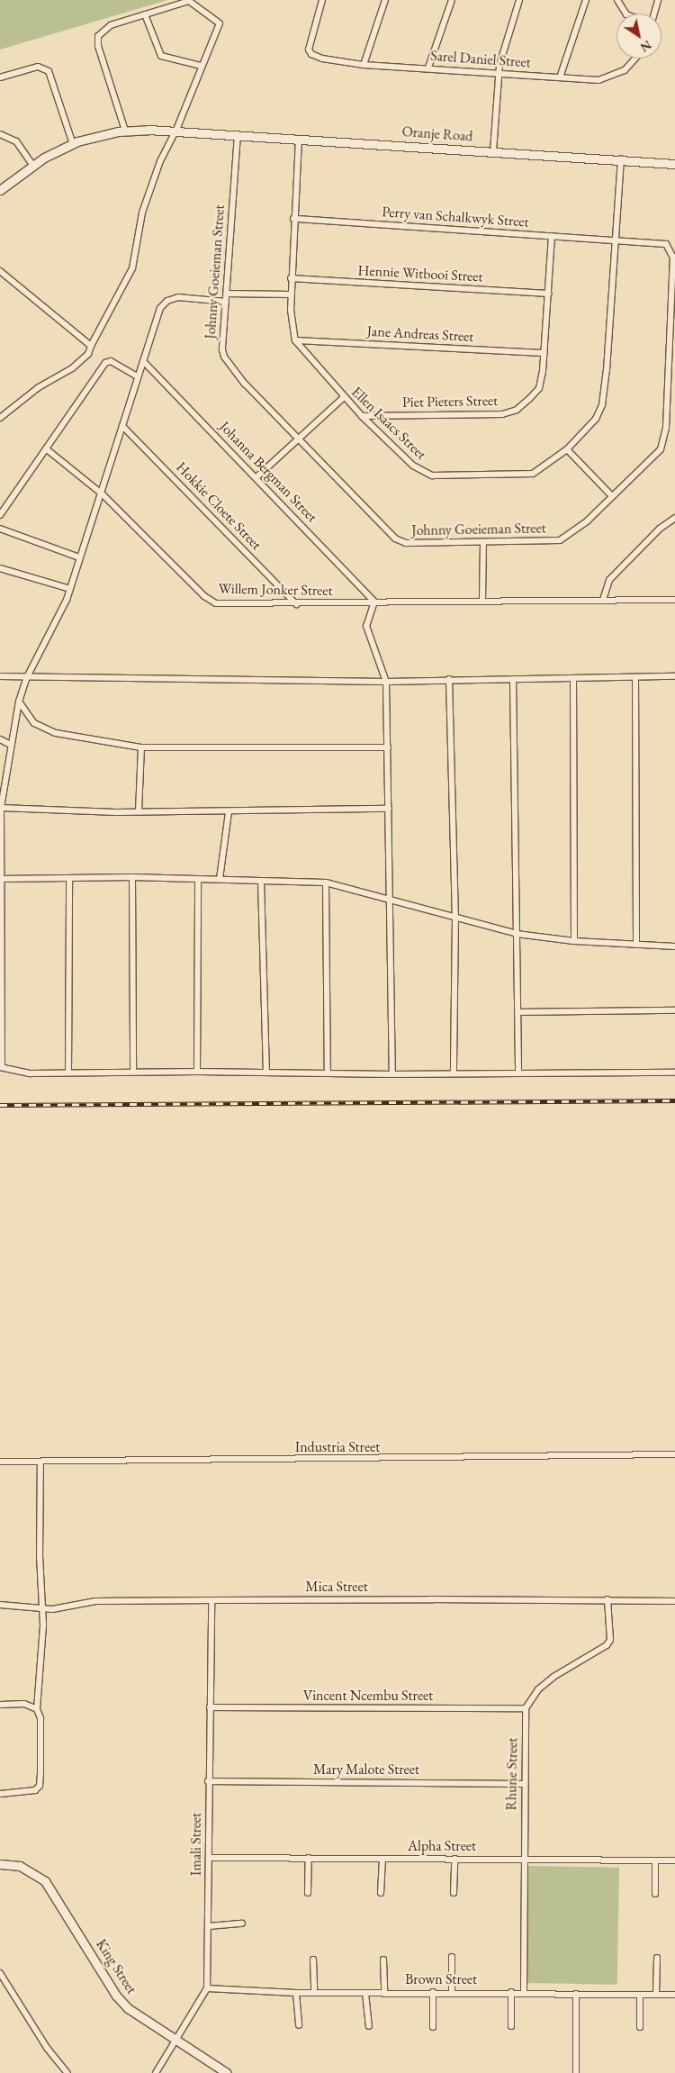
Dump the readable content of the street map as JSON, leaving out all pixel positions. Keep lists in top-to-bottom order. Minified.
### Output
{"streets":{"street":["Sarel Daniel Street","Oranje Road","Perry van Schalkwyk Street","Johnny Goeieman Street","Hennie Witbooi Street","Jane Andreas Street","Piet Pieters Street","Ellen Isaacs Street","Johanna Bergman Street","Hokkie Cloete Street","Willem Jonker Street","Industria Street","Mica Street","Vincent Ncembu Street","Mary Malote Street","Rhune Street","Imali Street","Alpha Street","King Street","Brown Street"]},"crossings":[["Oranje Road","Johnny Goeieman Street"],["Oranje Road","Ellen Isaacs Street"],["Perry van Schalkwyk Street","Johnny Goeieman Street"],["Perry van Schalkwyk Street","Piet Pieters Street"],["Perry van Schalkwyk Street","Ellen Isaacs Street"],["Johnny Goeieman Street","Ellen Isaacs Street"],["Hennie Witbooi Street","Piet Pieters Street"],["Jane Andreas Street","Piet Pieters Street"],["Jane Andreas Street","Ellen Isaacs Street"],["Piet Pieters Street","Ellen Isaacs Street"],["Johanna Bergman Street","Willem Jonker Street"],["Hokkie Cloete Street","Willem Jonker Street"],["Mica Street","Imali Street"],["Vincent Ncembu Street","Rhune Street"],["Vincent Ncembu Street","Imali Street"],["Mary Malote Street","Rhune Street"],["Mary Malote Street","Imali Street"],["Rhune Street","Alpha Street"],["Rhune Street","Brown Street"],["Imali Street","Alpha Street"],["Imali Street","King Street"],["Imali Street","Brown Street"]],"north":"bottom right"}
